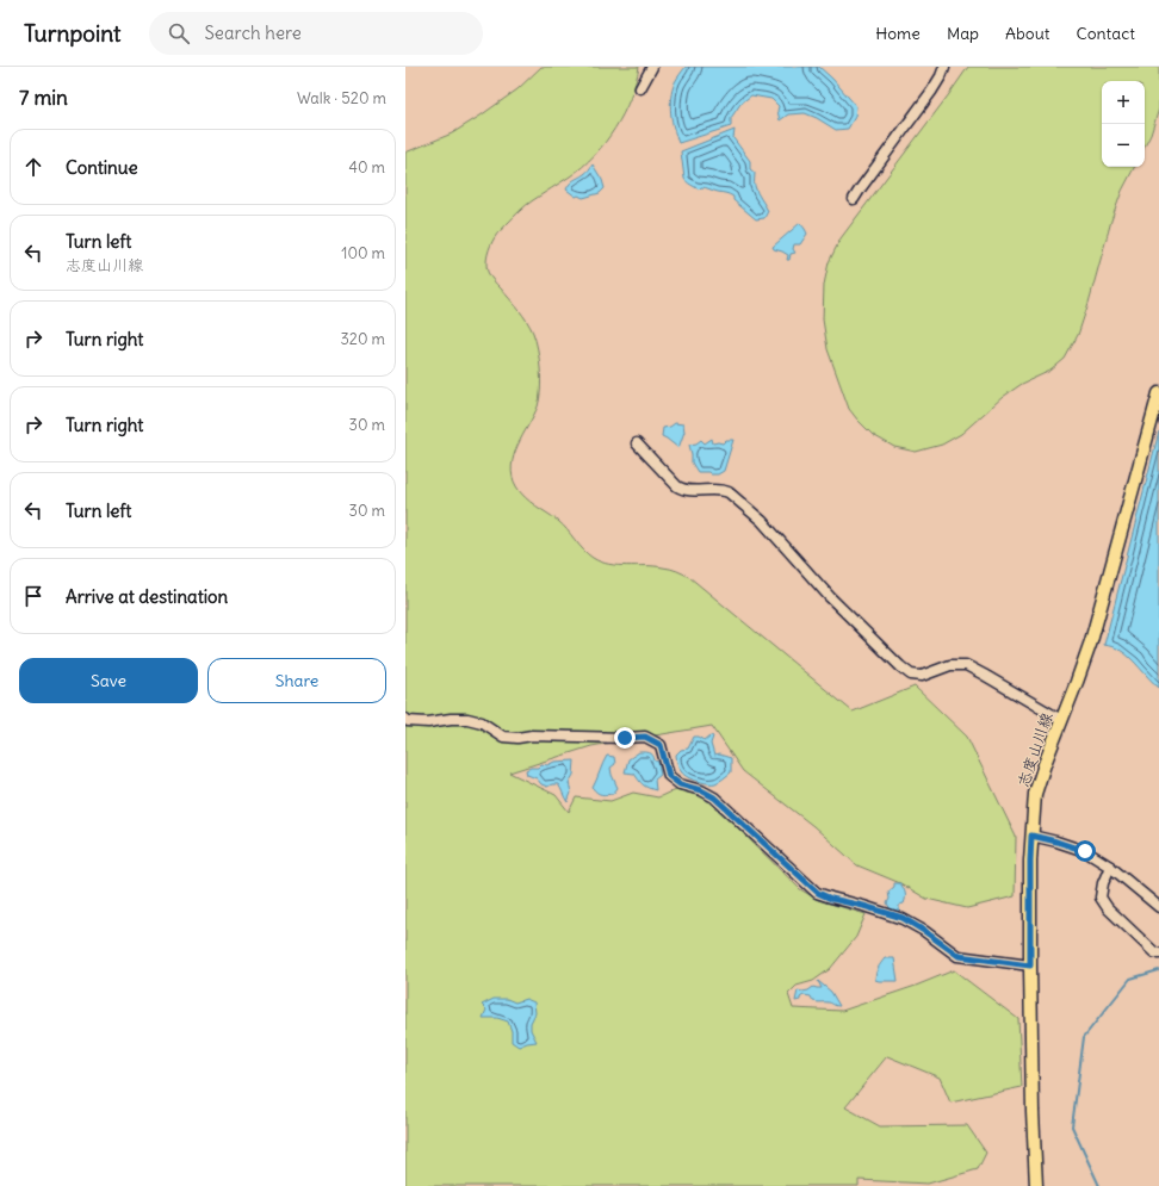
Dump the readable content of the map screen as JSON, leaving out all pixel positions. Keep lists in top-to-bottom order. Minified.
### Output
{"streets":{"main road":["志度山川線"]},"page":{"header":"Turnpoint","search":"Search here","nav":["Home","Map","About","Contact"],"heading":["7 min","Walk · 520 m"],"map_buttons":["+","−"],"list":[["Continue","40 m"],["Turn left","志度山川線","100 m"],["Turn right","320 m"],["Turn right","30 m"],["Turn left","30 m"],"Arrive at destination"],"buttons":["Save","Share"]}}
